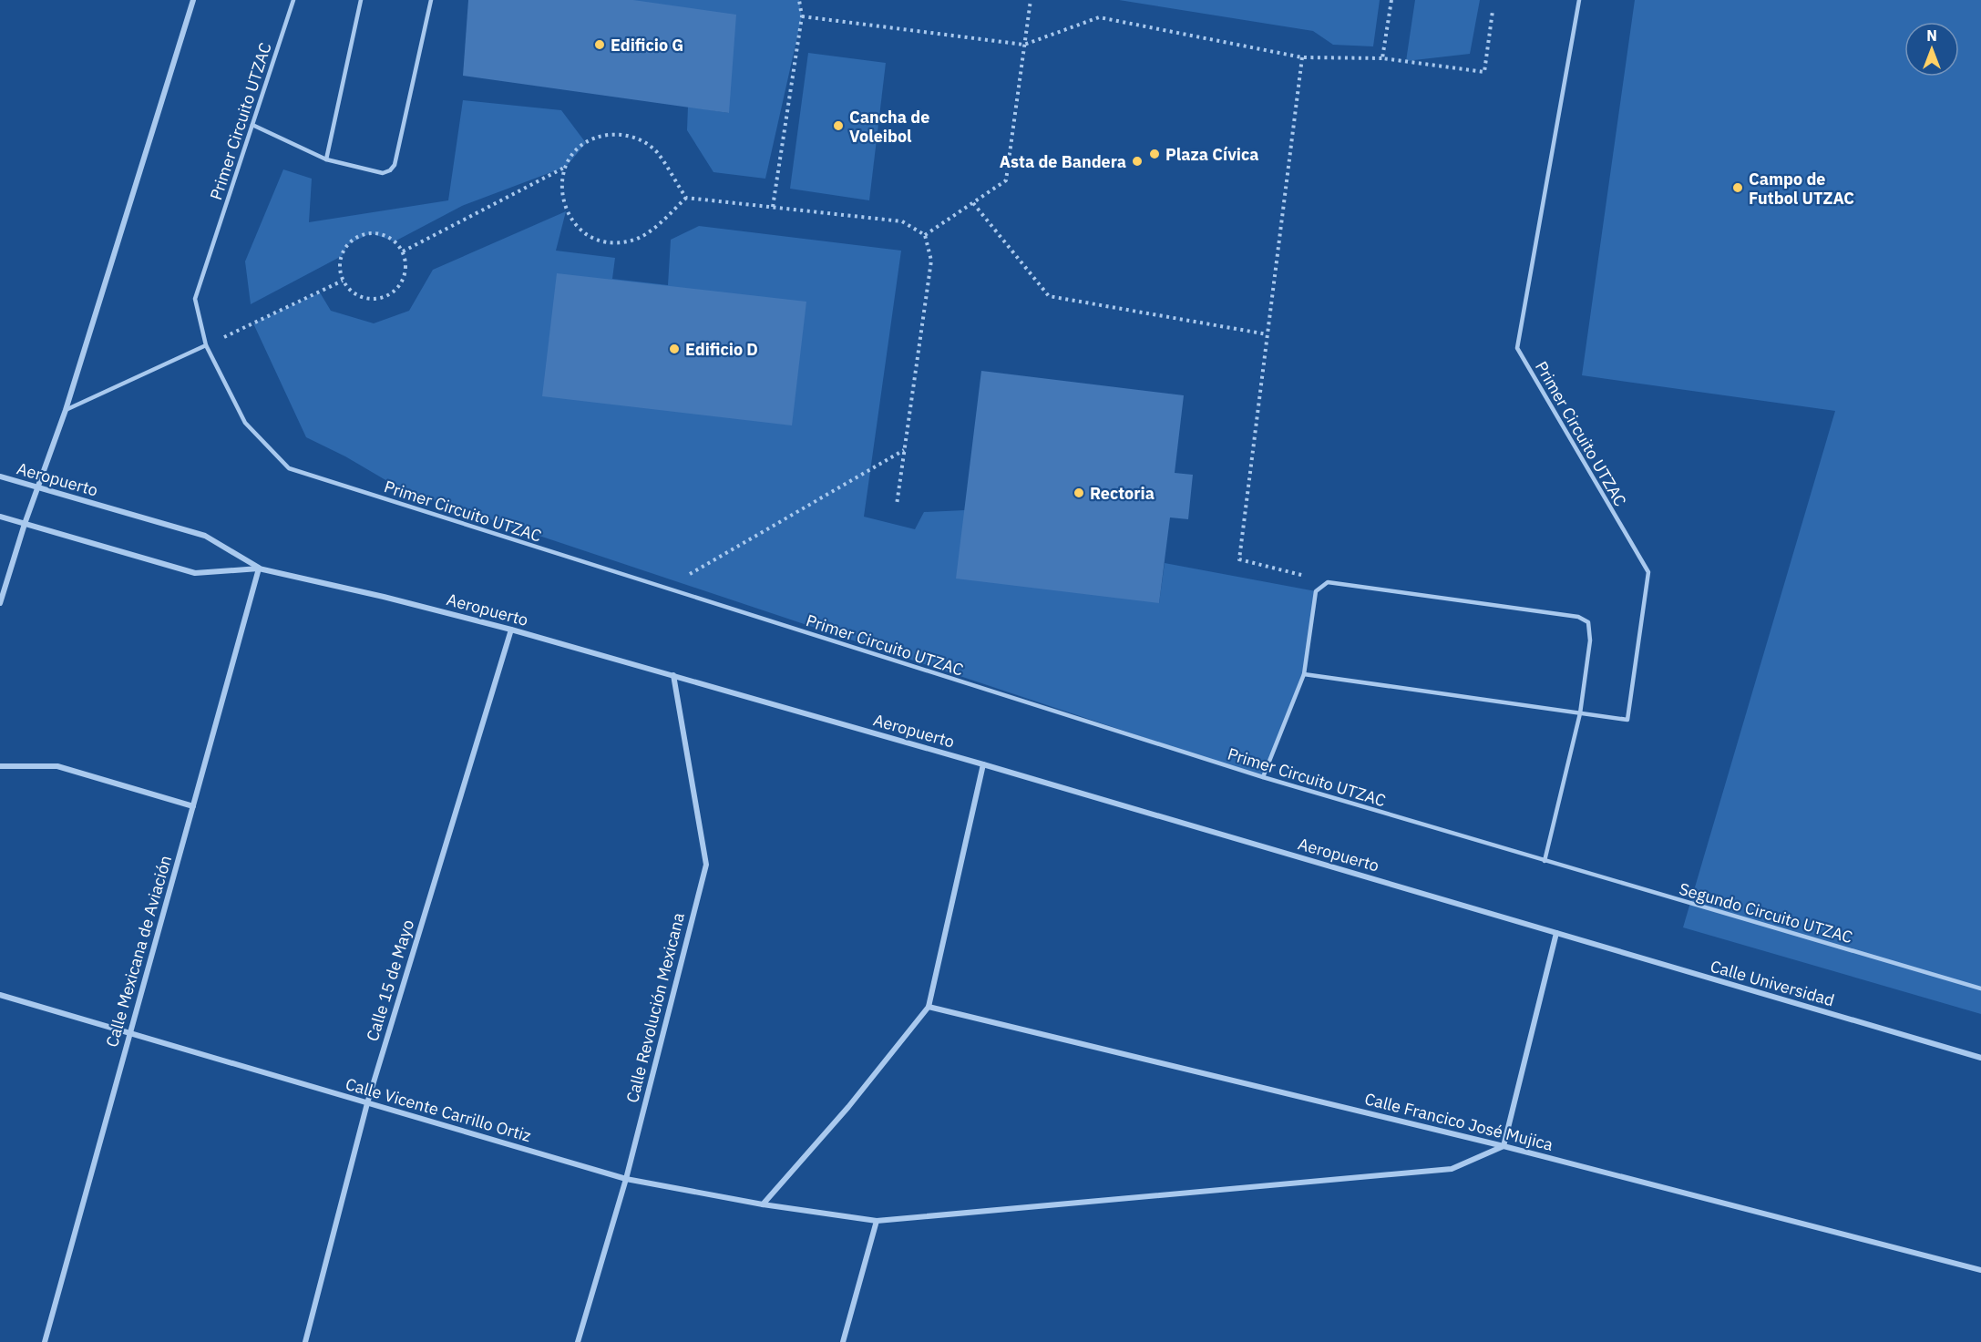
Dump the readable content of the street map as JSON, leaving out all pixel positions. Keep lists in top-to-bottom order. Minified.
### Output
{"streets":{"street":["Aeropuerto","Calle Mexicana de Aviación","Calle 15 de Mayo","Calle Universidad","Calle Revolución Mexicana","Calle Vicente Carrillo Ortiz","Calle Francico José Mujica"],"lane":["Primer Circuito UTZAC","Segundo Circuito UTZAC"]},"crossings":[["Primer Circuito UTZAC","Segundo Circuito UTZAC"],["Aeropuerto","Calle Mexicana de Aviación"],["Aeropuerto","Calle 15 de Mayo"],["Aeropuerto","Calle Universidad"],["Aeropuerto","Calle Revolución Mexicana"],["Calle Mexicana de Aviación","Calle Vicente Carrillo Ortiz"],["Calle 15 de Mayo","Calle Vicente Carrillo Ortiz"],["Calle Revolución Mexicana","Calle Vicente Carrillo Ortiz"],["Calle Vicente Carrillo Ortiz","Calle Francico José Mujica"]],"places":["Edificio G","Cancha de Voleibol","Plaza Cívica","Asta de Bandera","Campo de Futbol UTZAC","Edificio D","Rectoria"],"north":"top"}
